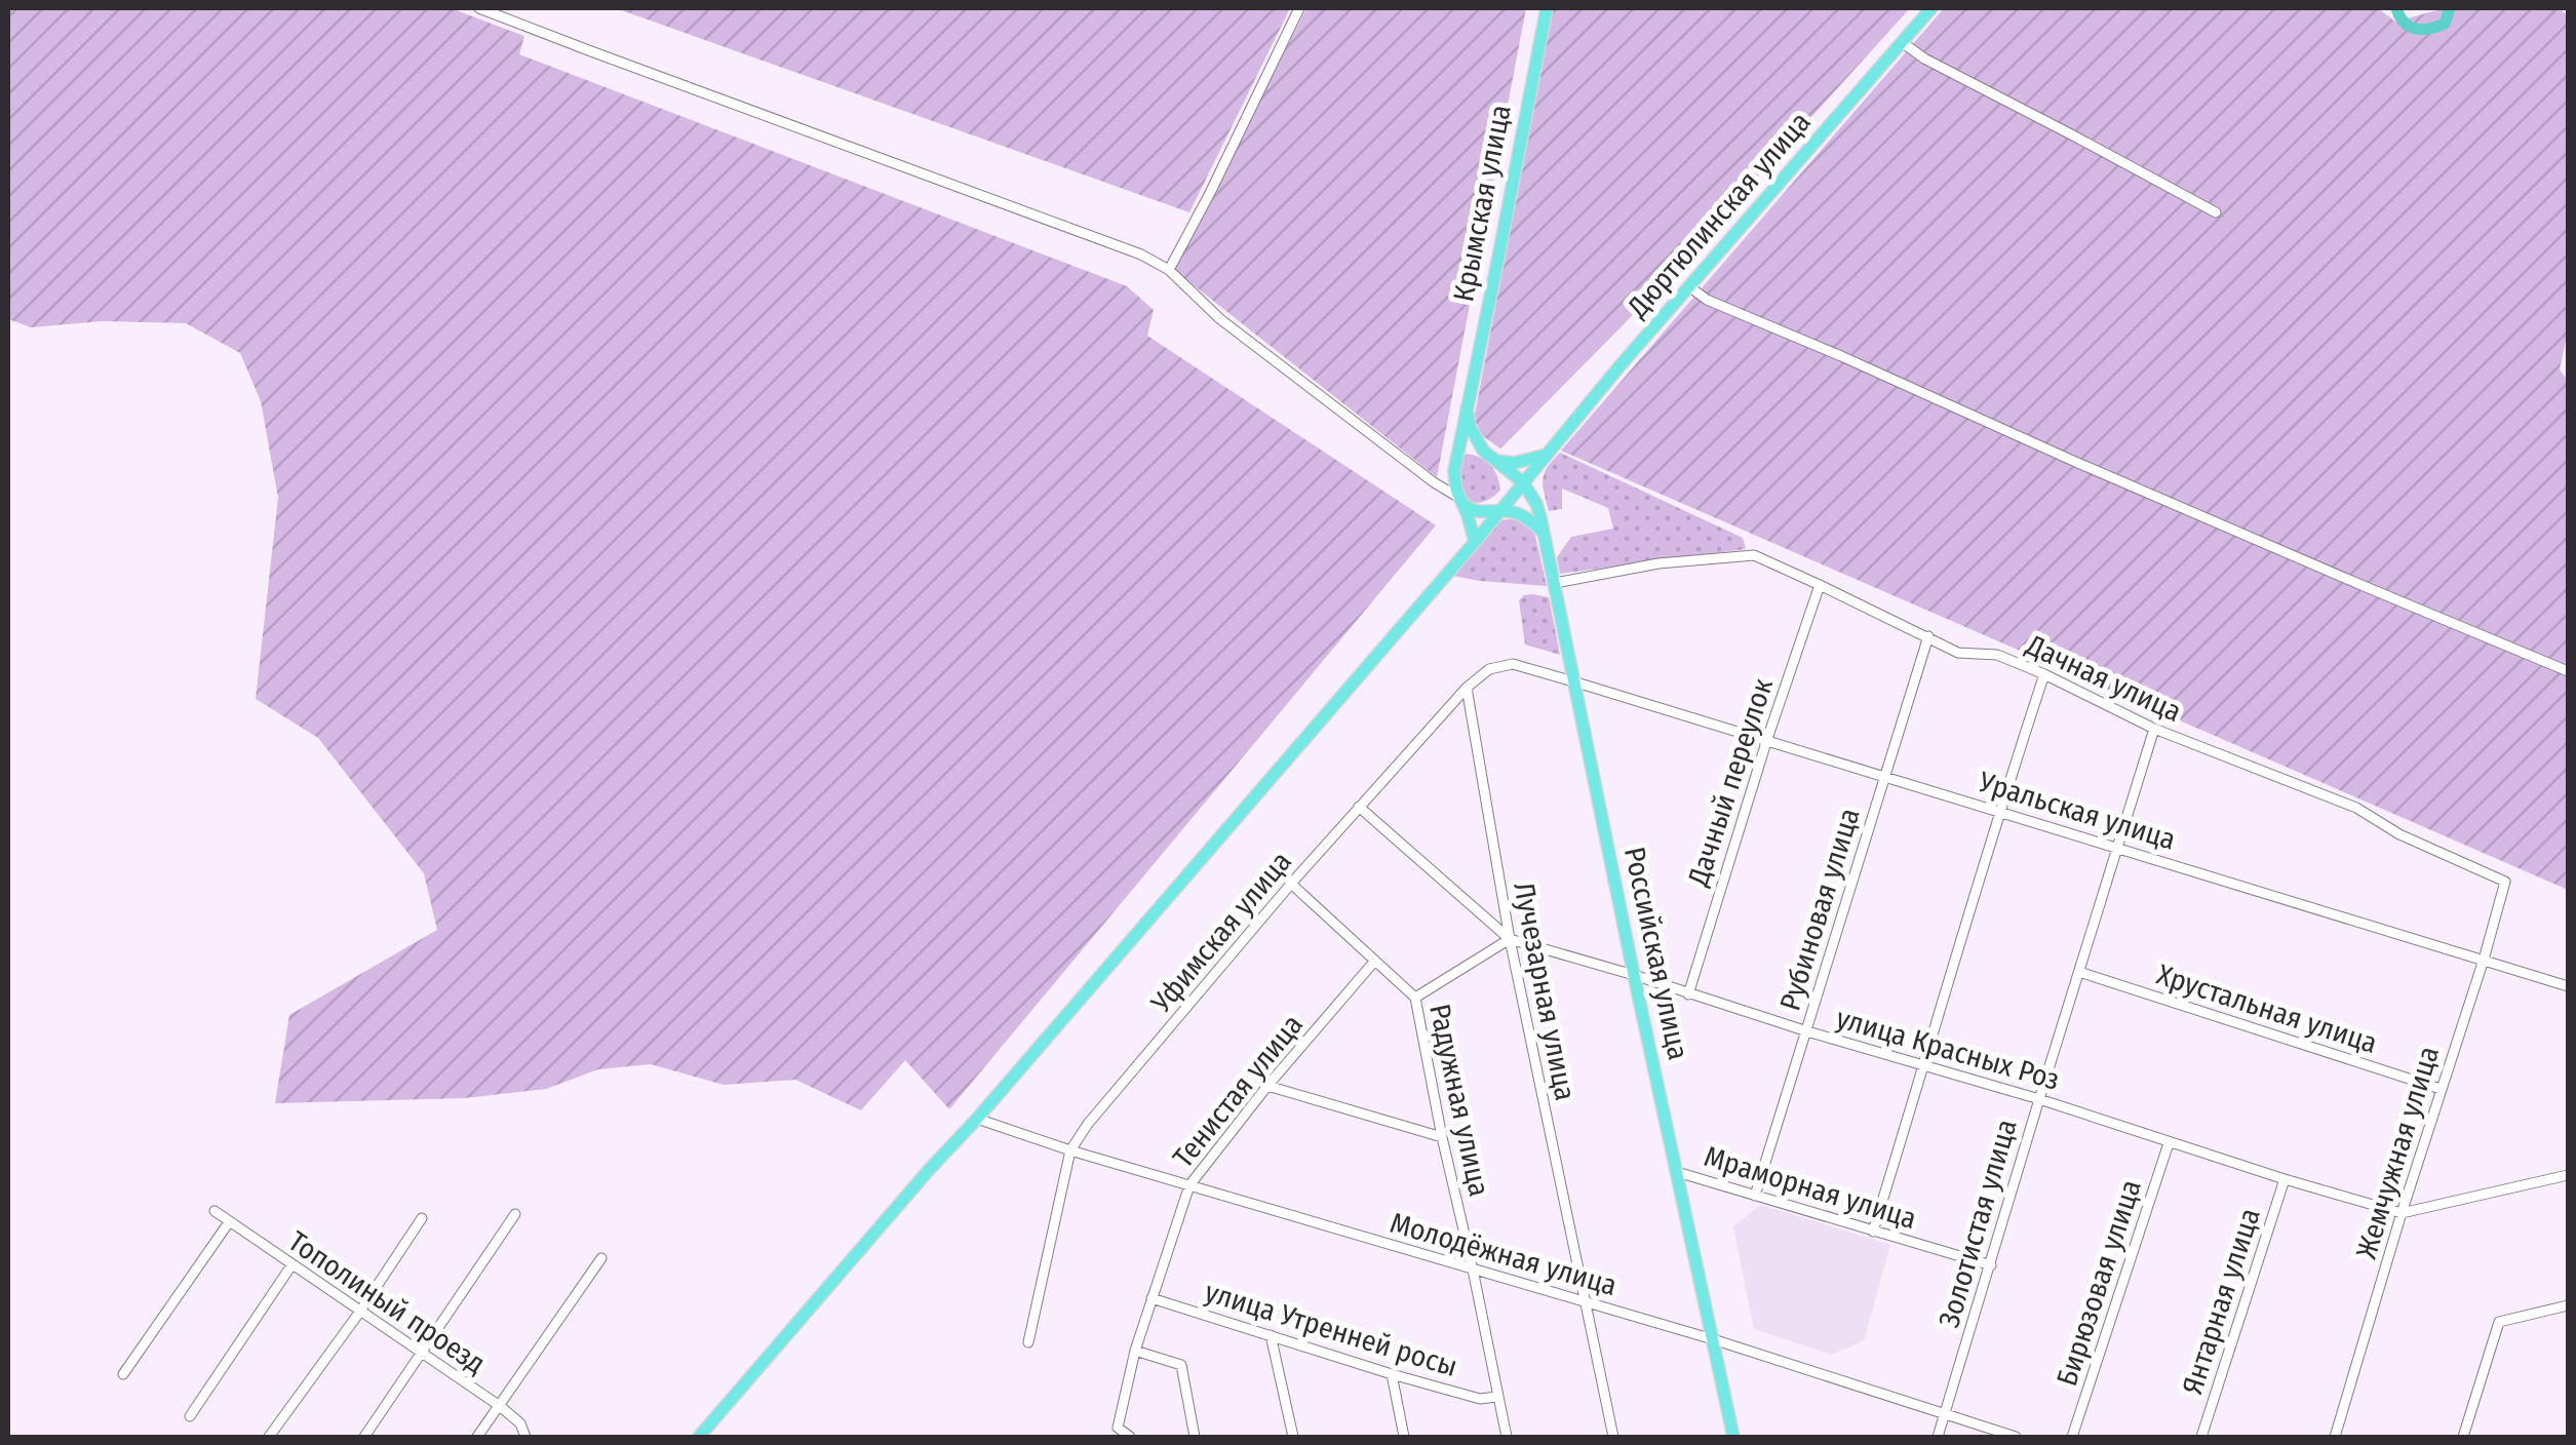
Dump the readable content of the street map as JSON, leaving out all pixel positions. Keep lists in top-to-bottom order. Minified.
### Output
{"streets":{"main road":["Крымская улица","Дюртюлинская улица","Российская улица"],"street":["Дачная улица","Дачный переулок","Уральская улица","Рубиновая улица","Уфимская улица","Лучезарная улица","Хрустальная улица","улица Красных Роз","Тенистая улица","Радужная улица","Жемчужная улица","Мраморная улица","Золотистая улица","Молодёжная улица","Бирюзовая улица","Янтарная улица","Тополиный проезд","улица Утренней росы"]},"crossings":[["Крымская улица","Дюртюлинская улица"],["Дюртюлинская улица","Российская улица"],["Дачная улица","Дачный переулок"],["Дачная улица","Рубиновая улица"],["Дачная улица","Российская улица"],["Дачная улица","Жемчужная улица"],["Дачная улица","Золотистая улица"],["Дачный переулок","Уральская улица"],["Дачный переулок","улица Красных Роз"],["Уральская улица","Рубиновая улица"],["Уральская улица","Уфимская улица"],["Уральская улица","Российская улица"],["Уральская улица","Жемчужная улица"],["Уральская улица","Золотистая улица"],["Рубиновая улица","улица Красных Роз"],["Рубиновая улица","Мраморная улица"],["Уфимская улица","Российская улица"],["Уфимская улица","Лучезарная улица"],["Уфимская улица","улица Красных Роз"],["Уфимская улица","Радужная улица"],["Уфимская улица","Молодёжная улица"],["Российская улица","улица Красных Роз"],["Российская улица","Мраморная улица"],["Российская улица","Молодёжная улица"],["Лучезарная улица","улица Красных Роз"],["Лучезарная улица","Молодёжная улица"],["Хрустальная улица","Жемчужная улица"],["Хрустальная улица","Золотистая улица"],["улица Красных Роз","Жемчужная улица"],["улица Красных Роз","Золотистая улица"],["улица Красных Роз","Бирюзовая улица"],["улица Красных Роз","Янтарная улица"],["Тенистая улица","Радужная улица"],["Тенистая улица","Молодёжная улица"],["Тенистая улица","улица Утренней росы"],["Радужная улица","Молодёжная улица"],["Радужная улица","улица Утренней росы"],["Мраморная улица","Золотистая улица"],["Золотистая улица","Молодёжная улица"]]}
